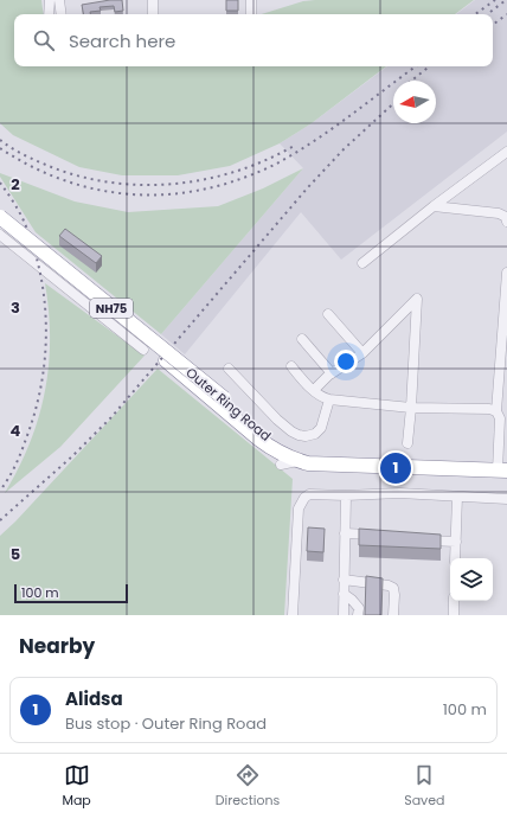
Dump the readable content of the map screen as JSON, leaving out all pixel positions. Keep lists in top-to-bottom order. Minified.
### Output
{"streets":{"highway":["NH75","Outer Ring Road"]},"scale_bar":"100 m","north":"left","page":{"search":"Search here","pins":"1","scale":"100 m","heading":"Nearby","list":[{"mark":"1","name":"Alidsa","note":"Bus stop · Outer Ring Road","value":"100 m"}],"nav":["Map","Directions","Saved"]},"grid":{"rows":["2","3","4","5"]}}
